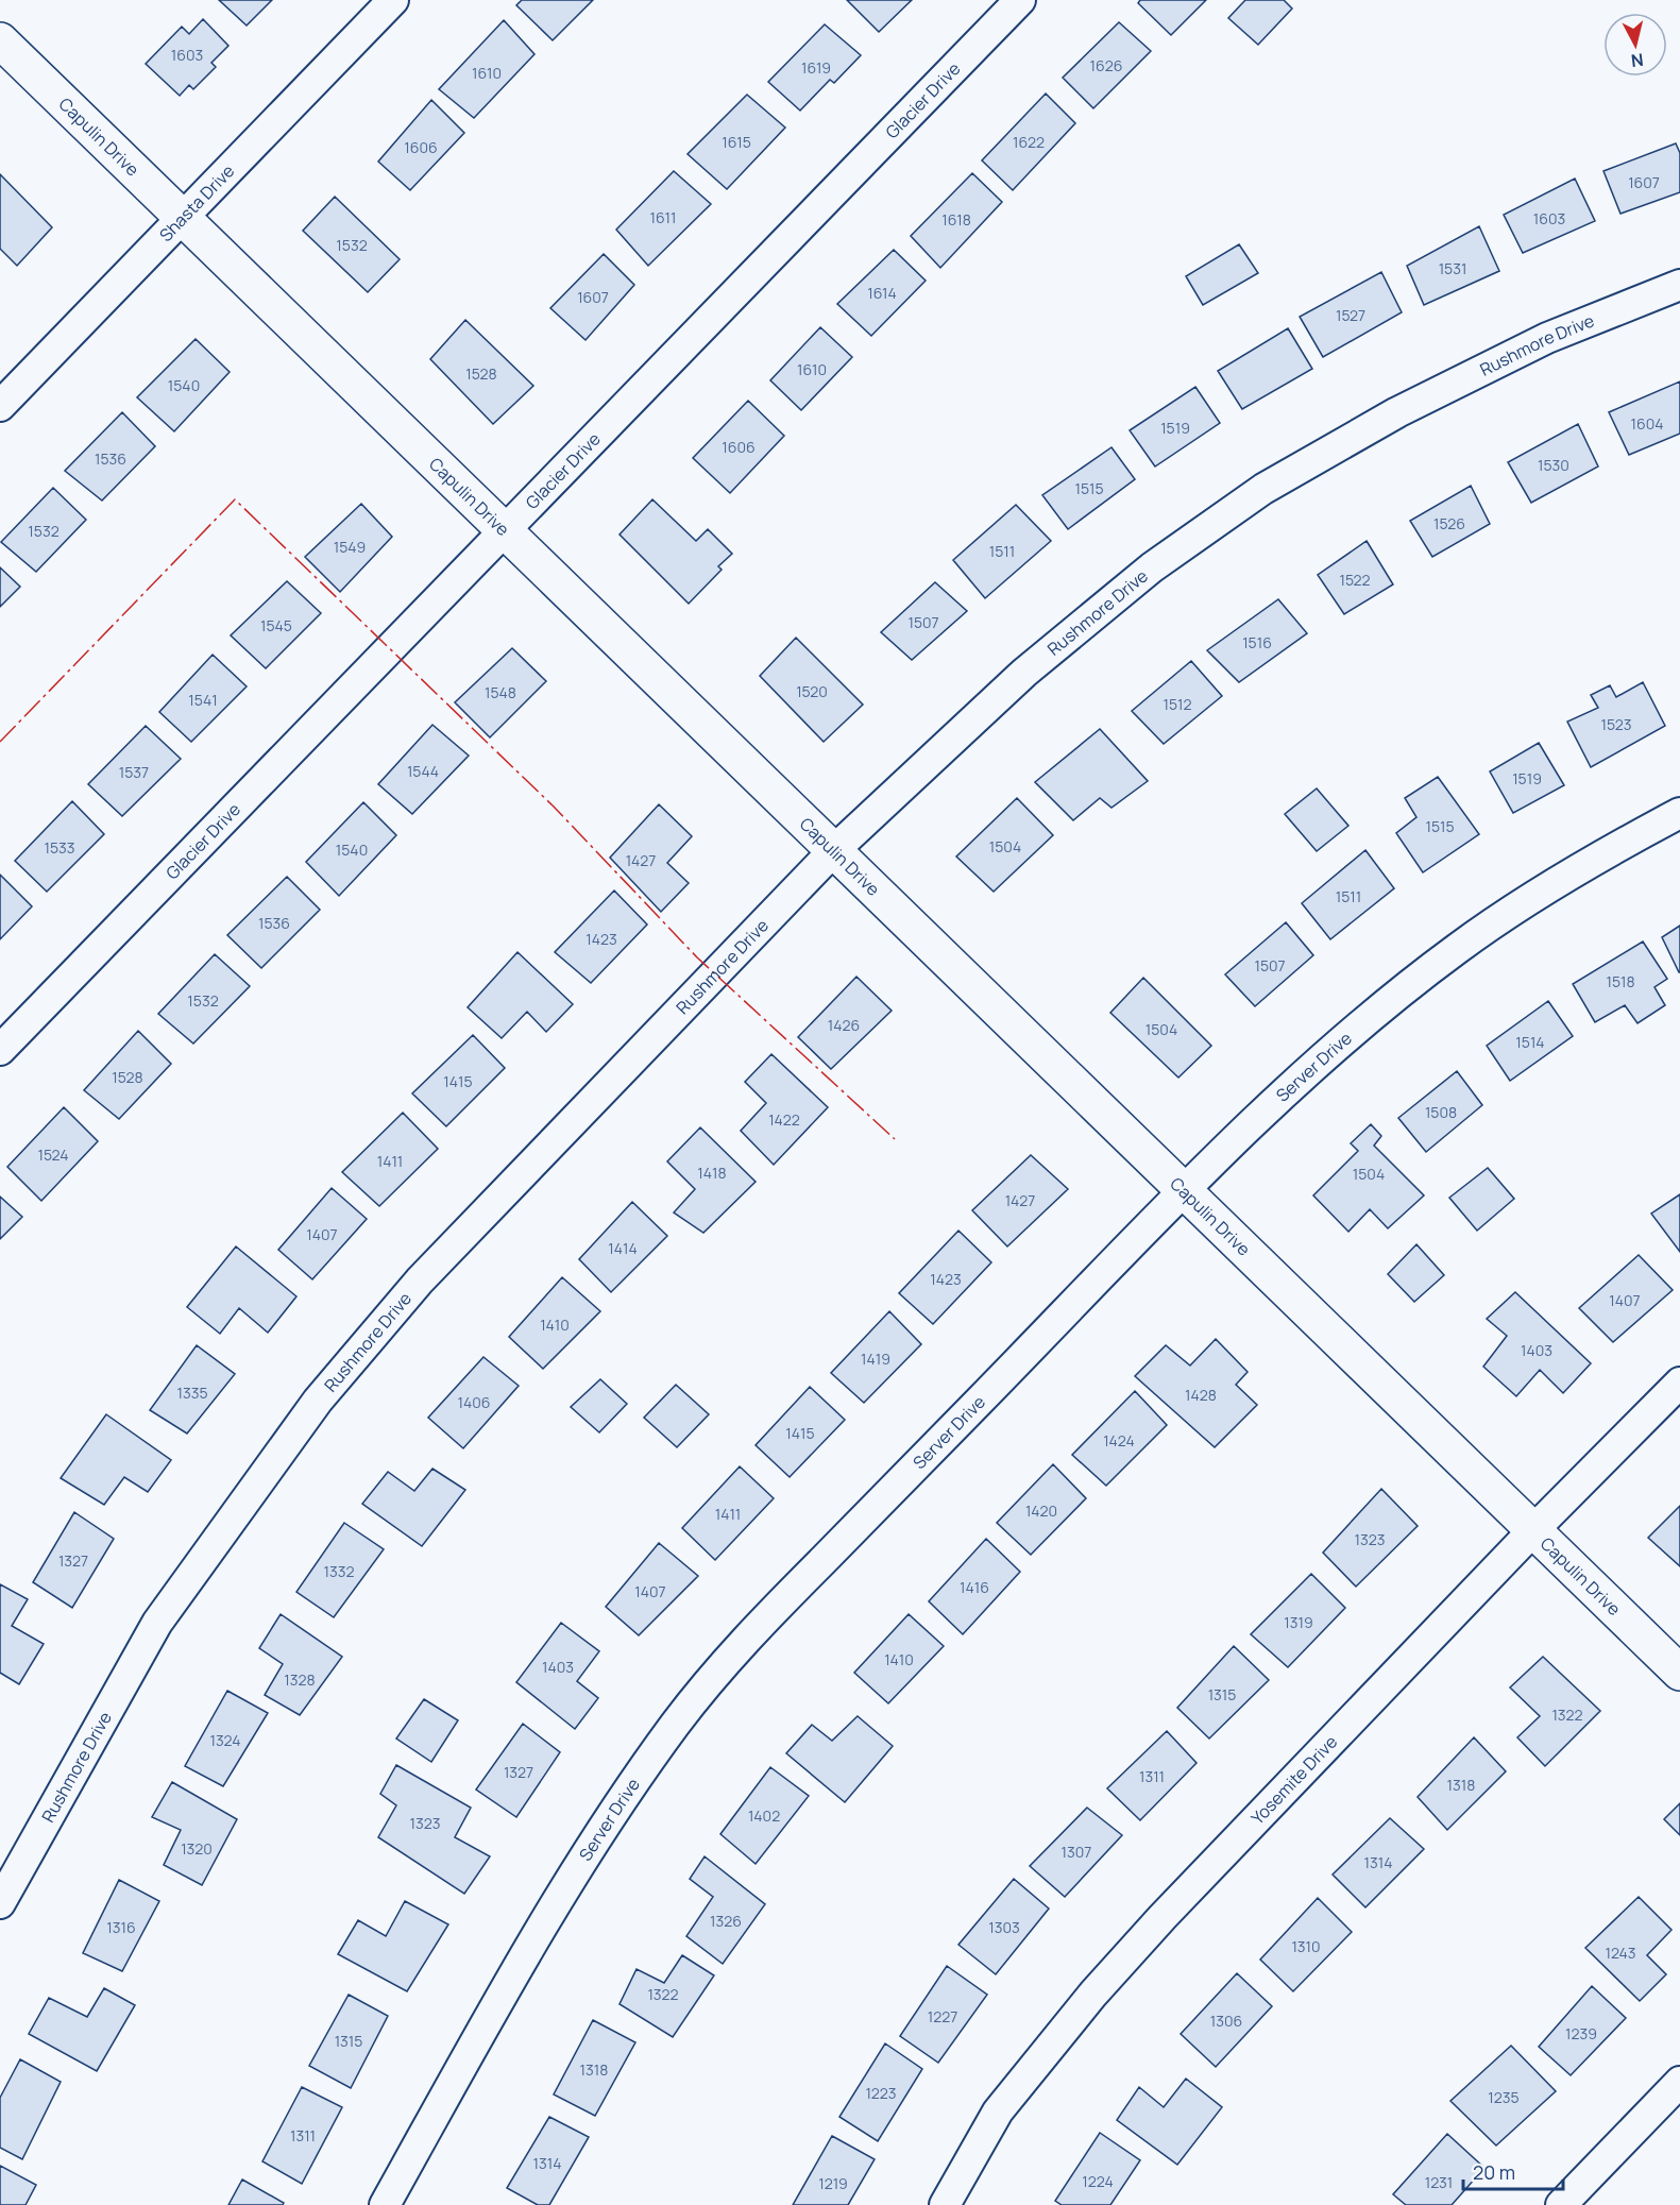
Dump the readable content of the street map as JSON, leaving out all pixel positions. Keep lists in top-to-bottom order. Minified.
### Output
{"streets":{"street":["Glacier Drive","Capulin Drive","Shasta Drive","Rushmore Drive","Server Drive","Yosemite Drive"]},"crossings":[["Glacier Drive","Capulin Drive"],["Capulin Drive","Shasta Drive"],["Capulin Drive","Rushmore Drive"],["Capulin Drive","Server Drive"],["Capulin Drive","Yosemite Drive"]],"house_numbers":["1603","1626","1619","1610","1615","1622","1606","1607","1611","1603","1618","1532","1531","1614","1607","1527","1610","1528","1540","1604","1519","1606","1536","1530","1515","1526","1532","1549","1511","1522","1507","1545","1516","1520","1548","1541","1512","1523","1544","1537","1519","1515","1504","1533","1540","1427","1511","1536","1423","1507","1518","1532","1426","1504","1514","1528","1415","1508","1422","1524","1411","1418","1504","1427","1407","1414","1423","1407","1410","1403","1419","1335","1428","1406","1415","1424","1420","1411","1323","1327","1332","1416","1407","1319","1410","1403","1328","1315","1322","1324","1327","1311","1318","1402","1323","1320","1307","1314","1326","1316","1303","1310","1243","1322","1227","1306","1239","1315","1318","1223","1235","1311","1314","1224","1231","1219"],"scale_bar":"20 m","north":"bottom"}
